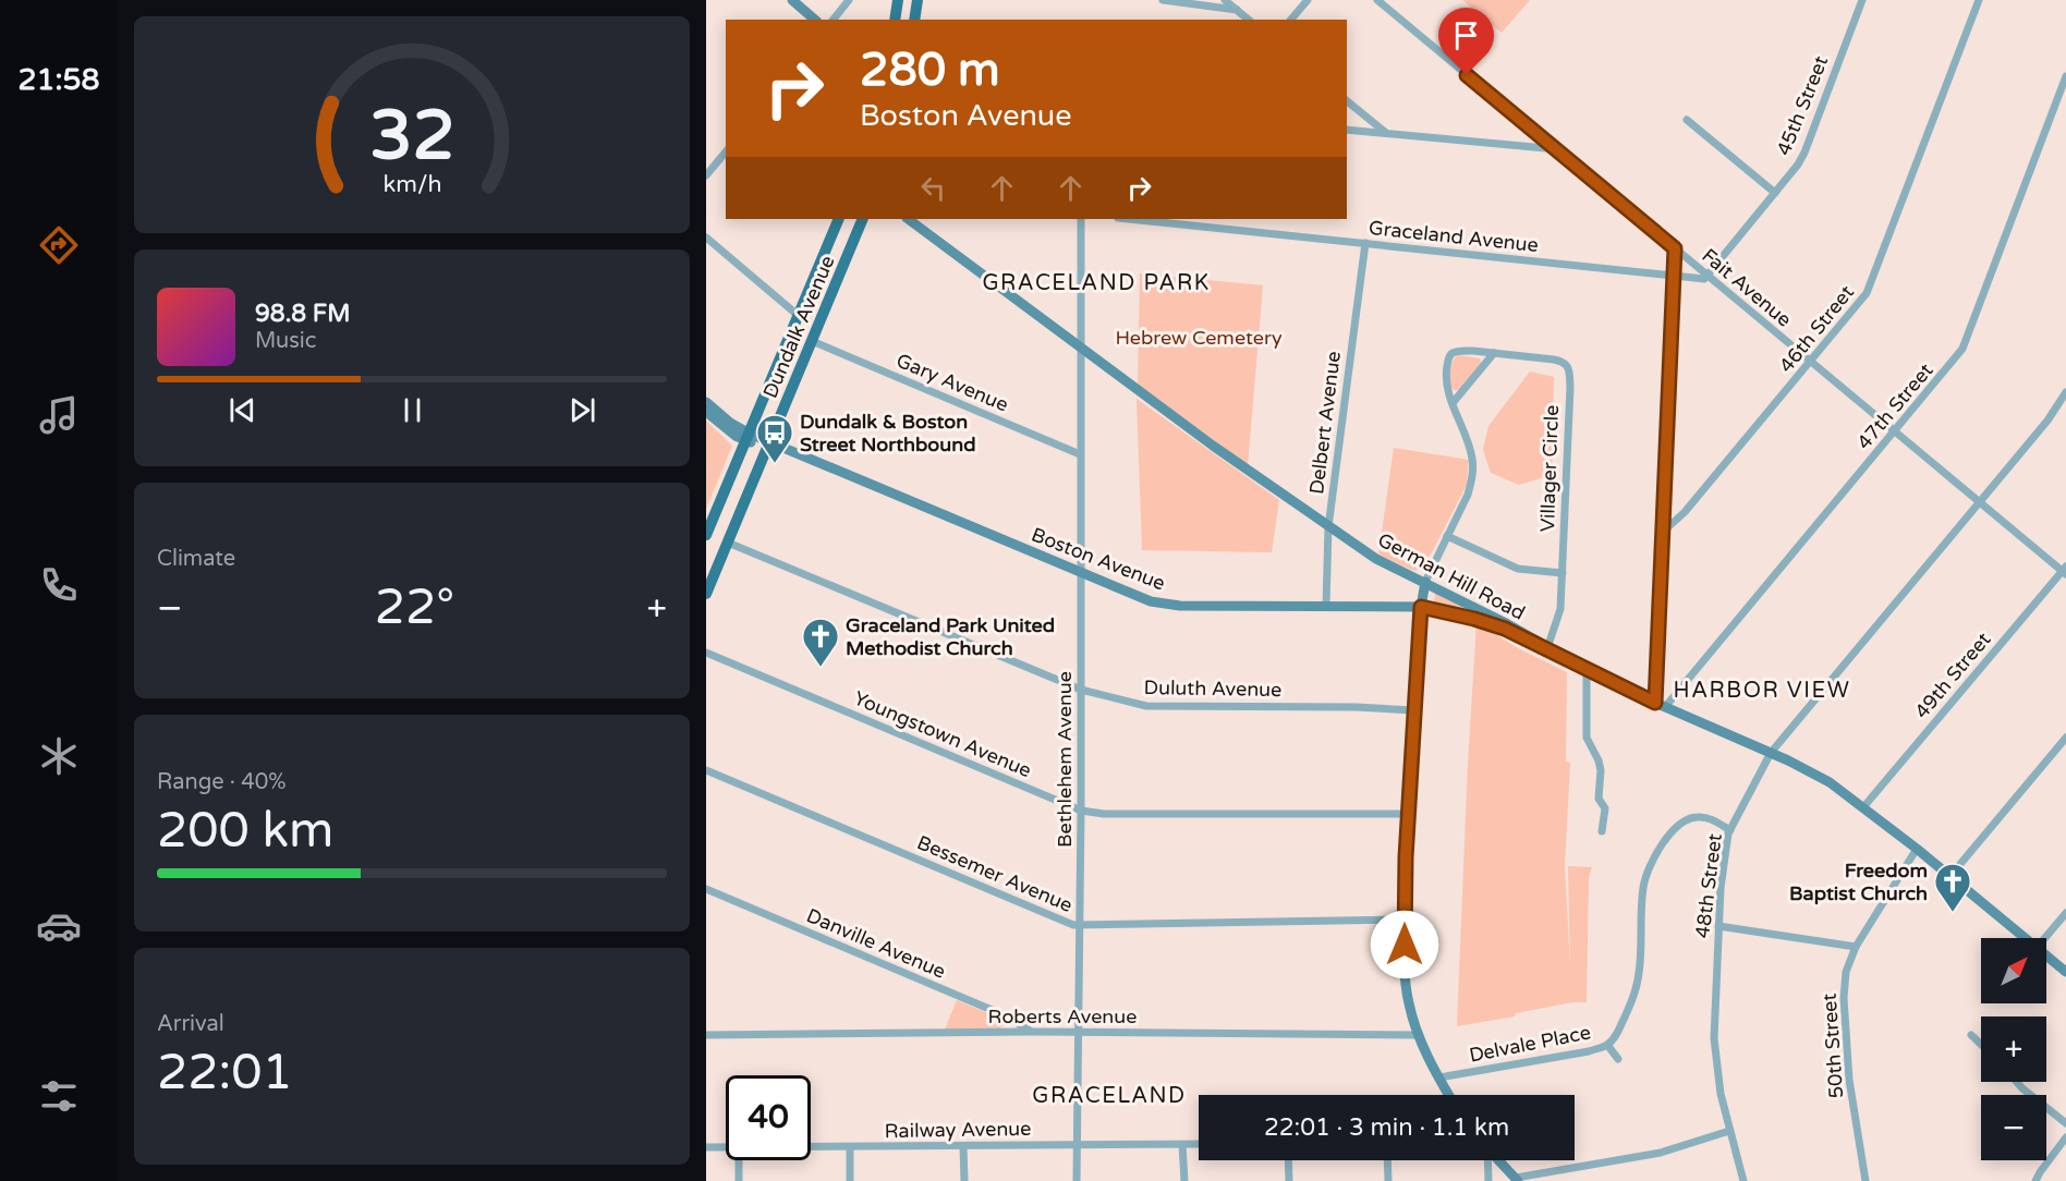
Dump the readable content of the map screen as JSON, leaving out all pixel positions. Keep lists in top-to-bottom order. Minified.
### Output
{"streets":{"main road":["Dundalk Avenue"],"street":["45th Street","Graceland Avenue","Fait Avenue","46th Street","Gary Avenue","47th Street","Delbert Avenue","Villager Circle","Boston Avenue","German Hill Road","49th Street","Duluth Avenue","Youngstown Avenue","Bethlehem Avenue","Bessemer Avenue","48th Street","Danville Avenue","Roberts Avenue","Delvale Place","50th Street","Railway Avenue"]},"crossings":[["45th Street","Graceland Avenue"],["45th Street","Fait Avenue"],["Graceland Avenue","Fait Avenue"],["Graceland Avenue","Delbert Avenue"],["Fait Avenue","46th Street"],["Fait Avenue","47th Street"],["Fait Avenue","49th Street"],["Fait Avenue","48th Street"],["Dundalk Avenue","Gary Avenue"],["Dundalk Avenue","Boston Avenue"],["Dundalk Avenue","Duluth Avenue"],["Gary Avenue","Bethlehem Avenue"],["47th Street","German Hill Road"],["Delbert Avenue","Boston Avenue"],["Delbert Avenue","German Hill Road"],["Villager Circle","Boston Avenue"],["Villager Circle","German Hill Road"],["Boston Avenue","German Hill Road"],["Boston Avenue","Bethlehem Avenue"],["German Hill Road","49th Street"],["German Hill Road","Bethlehem Avenue"],["German Hill Road","48th Street"],["German Hill Road","50th Street"],["Duluth Avenue","Bethlehem Avenue"],["Youngstown Avenue","Bethlehem Avenue"],["Bethlehem Avenue","Bessemer Avenue"],["Bethlehem Avenue","Roberts Avenue"],["Bethlehem Avenue","Railway Avenue"],["48th Street","Delvale Place"],["Danville Avenue","Roberts Avenue"]],"districts":["GRACELAND PARK","HARBOR VIEW","GRACELAND"],"parks":["Hebrew Cemetery"],"places":{"bus stop":["Dundalk & Boston Street Northbound"],"church":["Graceland Park United Methodist Church","Freedom Baptist Church"]},"north":"top right","page":{"tabs":"21:58","turn":["280 m","Boston Avenue"],"song":["98.8 FM","Music"],"tile":["Climate",["Range · 40%","200 km"],["Arrival","22:01"]],"heat":["−","22°","+"],"map_buttons":["+","−"],"limit":"40","trip":"22:01 · 3 min · 1.1 km","gauge":["32","km/h"]}}
